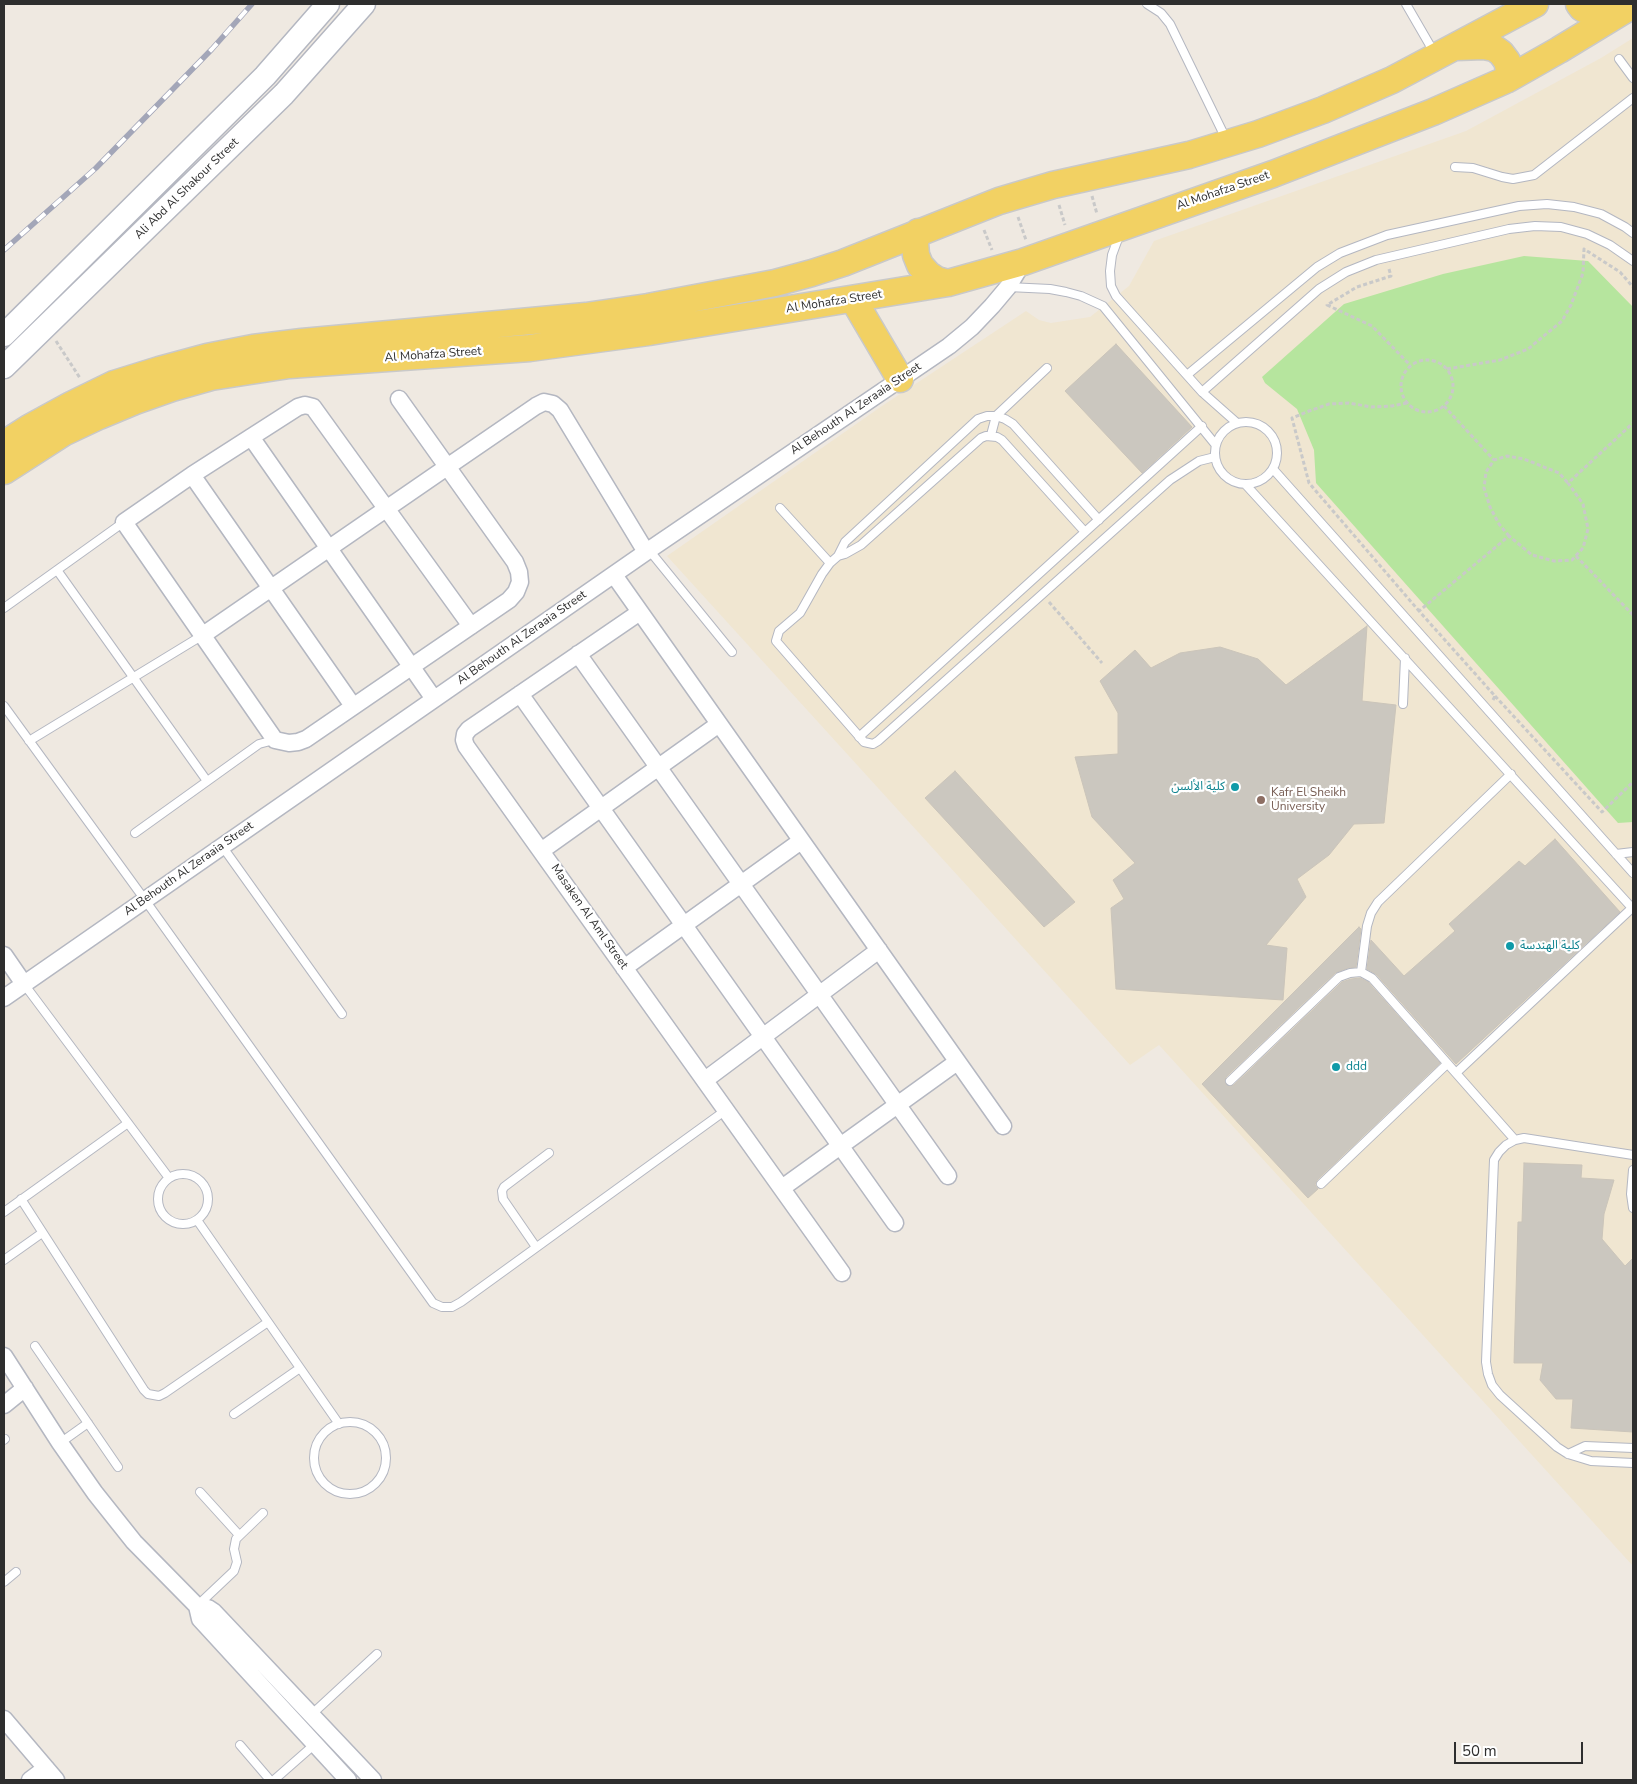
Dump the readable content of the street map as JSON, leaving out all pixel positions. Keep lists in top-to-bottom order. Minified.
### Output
{"streets":{"main road":["Ali Abd Al Shakour Street","Al Mohafza Street"],"street":["Al Behouth Al Zeraaia Street","Masaken Al Aml Street"]},"crossings":[["Al Mohafza Street","Al Behouth Al Zeraaia Street"]],"places":["كلية الألسن","Kafr El Sheikh University","كلية الهندسة","ddd"],"scale_bar":"50 m"}
